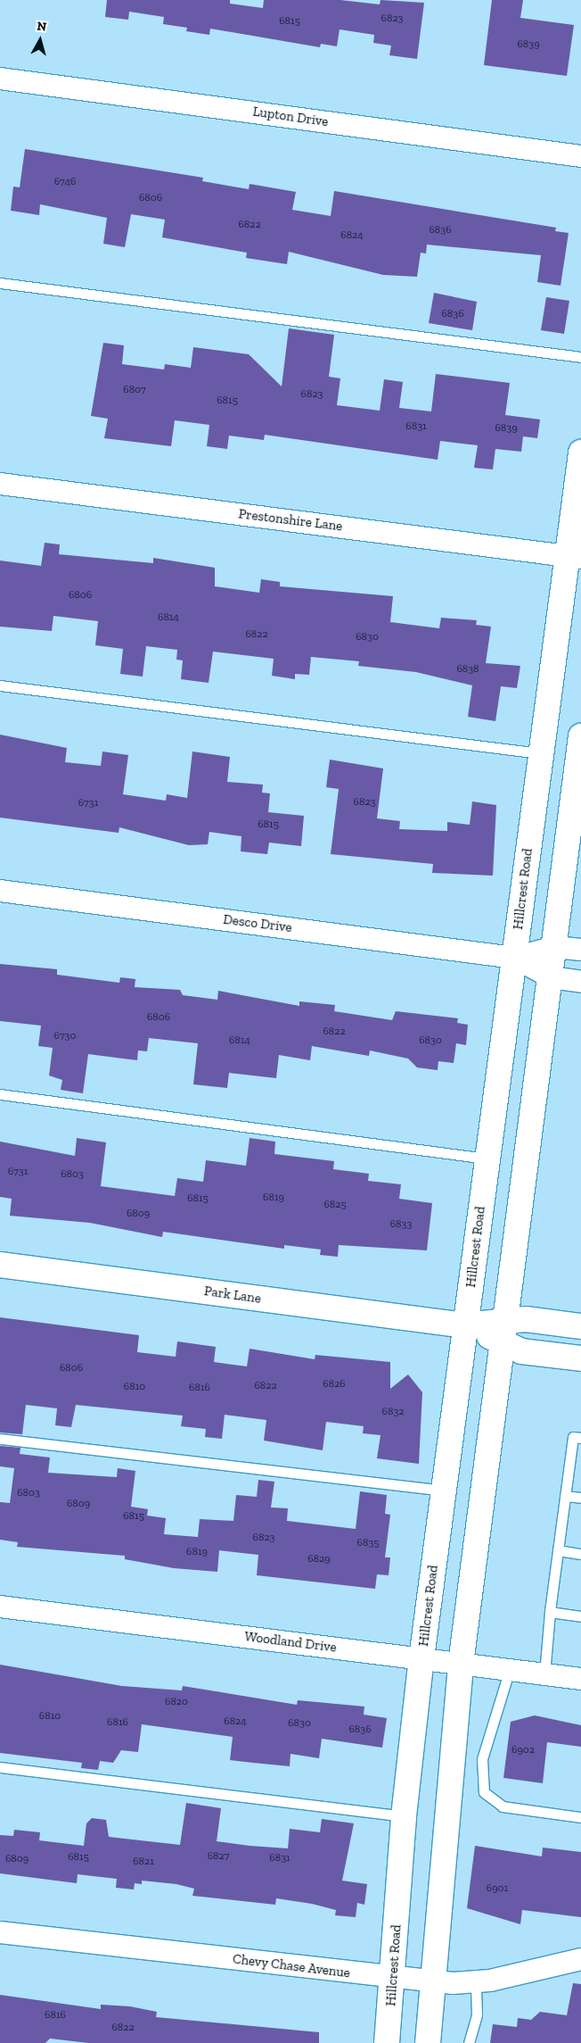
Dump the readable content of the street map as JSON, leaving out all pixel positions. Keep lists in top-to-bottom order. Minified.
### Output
{"streets":{"main road":["Hillcrest Road","Park Lane"],"street":["Lupton Drive","Prestonshire Lane","Desco Drive","Woodland Drive","Chevy Chase Avenue"]},"crossings":[["Prestonshire Lane","Hillcrest Road"],["Hillcrest Road","Desco Drive"],["Hillcrest Road","Park Lane"],["Hillcrest Road","Woodland Drive"],["Hillcrest Road","Chevy Chase Avenue"]],"house_numbers":["6823","6815","6839","6746","6806","6822","6836","6824","6836","6807","6823","6815","6831","6839","6806","6814","6822","6830","6838","6823","6731","6815","6806","6822","6730","6814","6830","6731","6803","6819","6815","6825","6809","6833","6806","6826","6822","6810","6816","6832","6803","6809","6815","6823","6835","6819","6829","6820","6810","6824","6816","6830","6836","6902","6827","6815","6831","6809","6821","6901","6816","6822"],"north":"top"}
